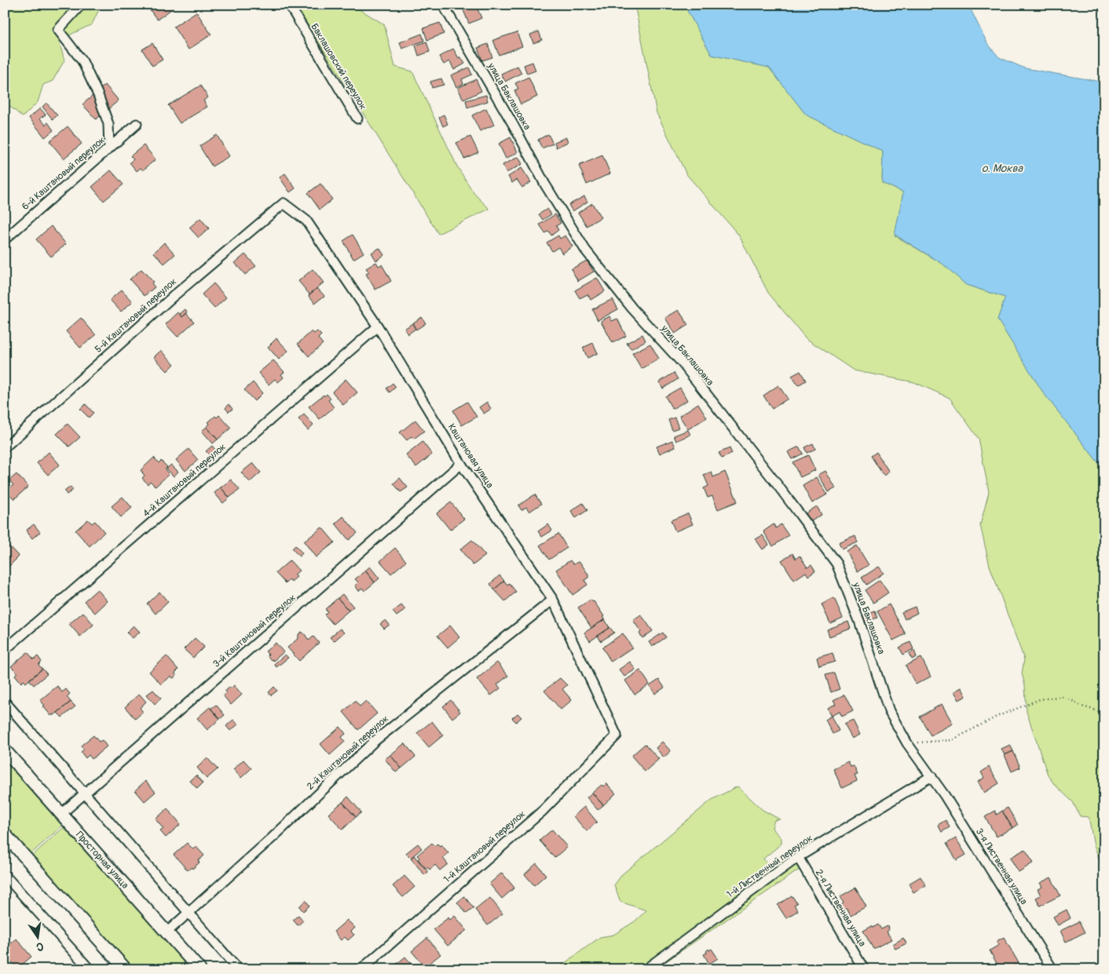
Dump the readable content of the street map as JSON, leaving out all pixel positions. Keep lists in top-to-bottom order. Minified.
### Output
{"streets":{"main road":["Просторная улица"],"street":["Баклашовский переулок","улица Баклашовка","6-й Каштановый переулок","5-й Каштановый переулок","Каштановая улица","4-й Каштановый переулок","3-й Каштановый переулок","2-й Каштановый переулок","1-й Каштановый переулок","1-й Лиственный переулок","3-я Лиственная улица","2-я Лиственная улица"]},"crossings":[["улица Баклашовка","3-я Лиственная улица"],["5-й Каштановый переулок","Каштановая улица"],["Каштановая улица","4-й Каштановый переулок"],["Каштановая улица","3-й Каштановый переулок"],["Каштановая улица","2-й Каштановый переулок"],["Каштановая улица","1-й Каштановый переулок"],["3-й Каштановый переулок","Просторная улица"],["2-й Каштановый переулок","Просторная улица"],["1-й Лиственный переулок","3-я Лиственная улица"],["1-й Лиственный переулок","2-я Лиственная улица"]],"water":["о. Моква"],"north":"bottom"}
